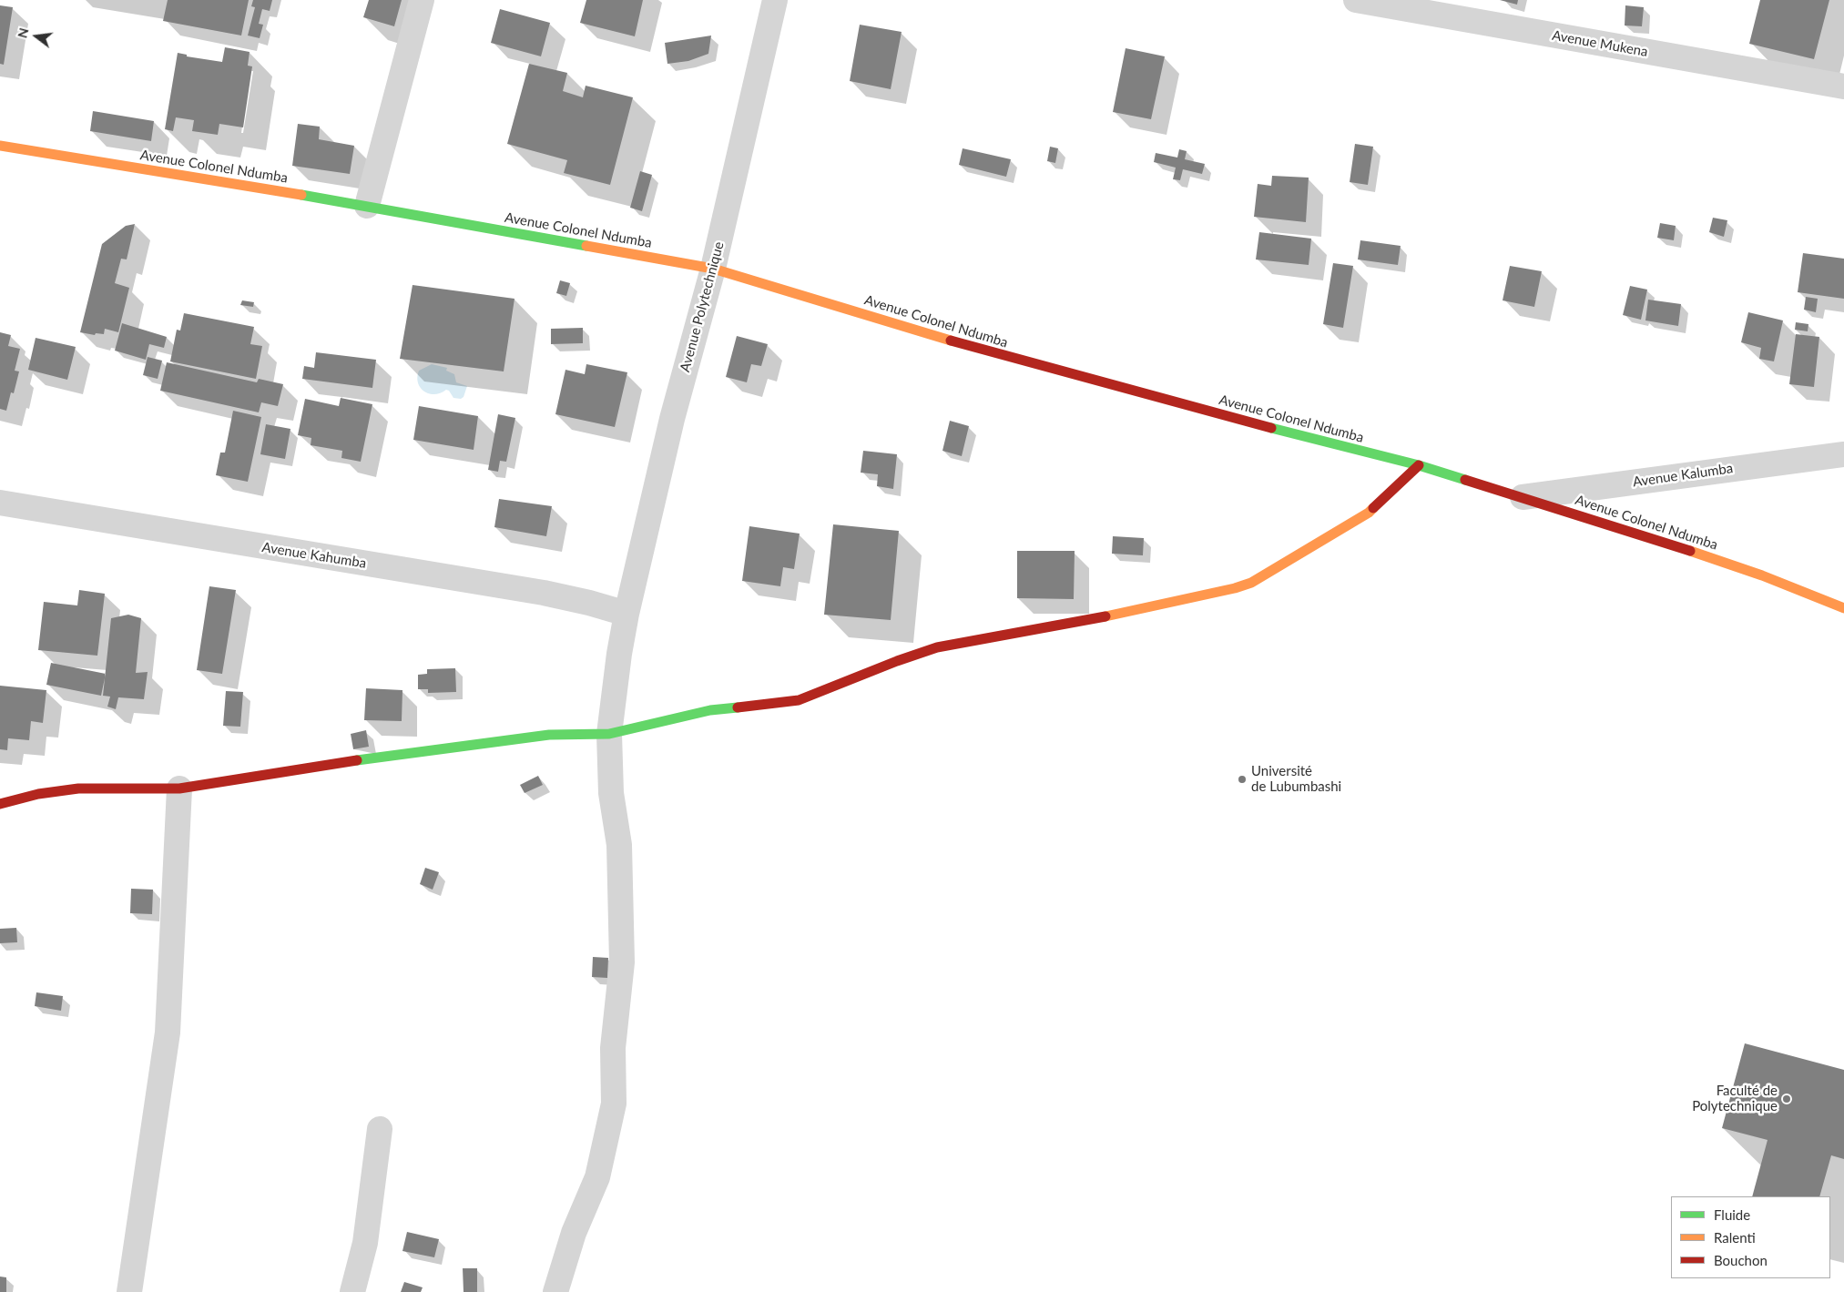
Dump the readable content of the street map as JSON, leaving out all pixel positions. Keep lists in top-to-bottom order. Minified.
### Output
{"streets":{"street":["Avenue Mukena","Avenue Colonel Ndumba","Avenue Polytechnique","Avenue Kalumba","Avenue Kahumba"]},"crossings":[["Avenue Colonel Ndumba","Avenue Polytechnique"],["Avenue Colonel Ndumba","Avenue Kalumba"],["Avenue Polytechnique","Avenue Kahumba"]],"places":["Université de Lubumbashi","Faculté de Polytechnique"],"legend":["Fluide","Ralenti","Bouchon"],"north":"left"}
